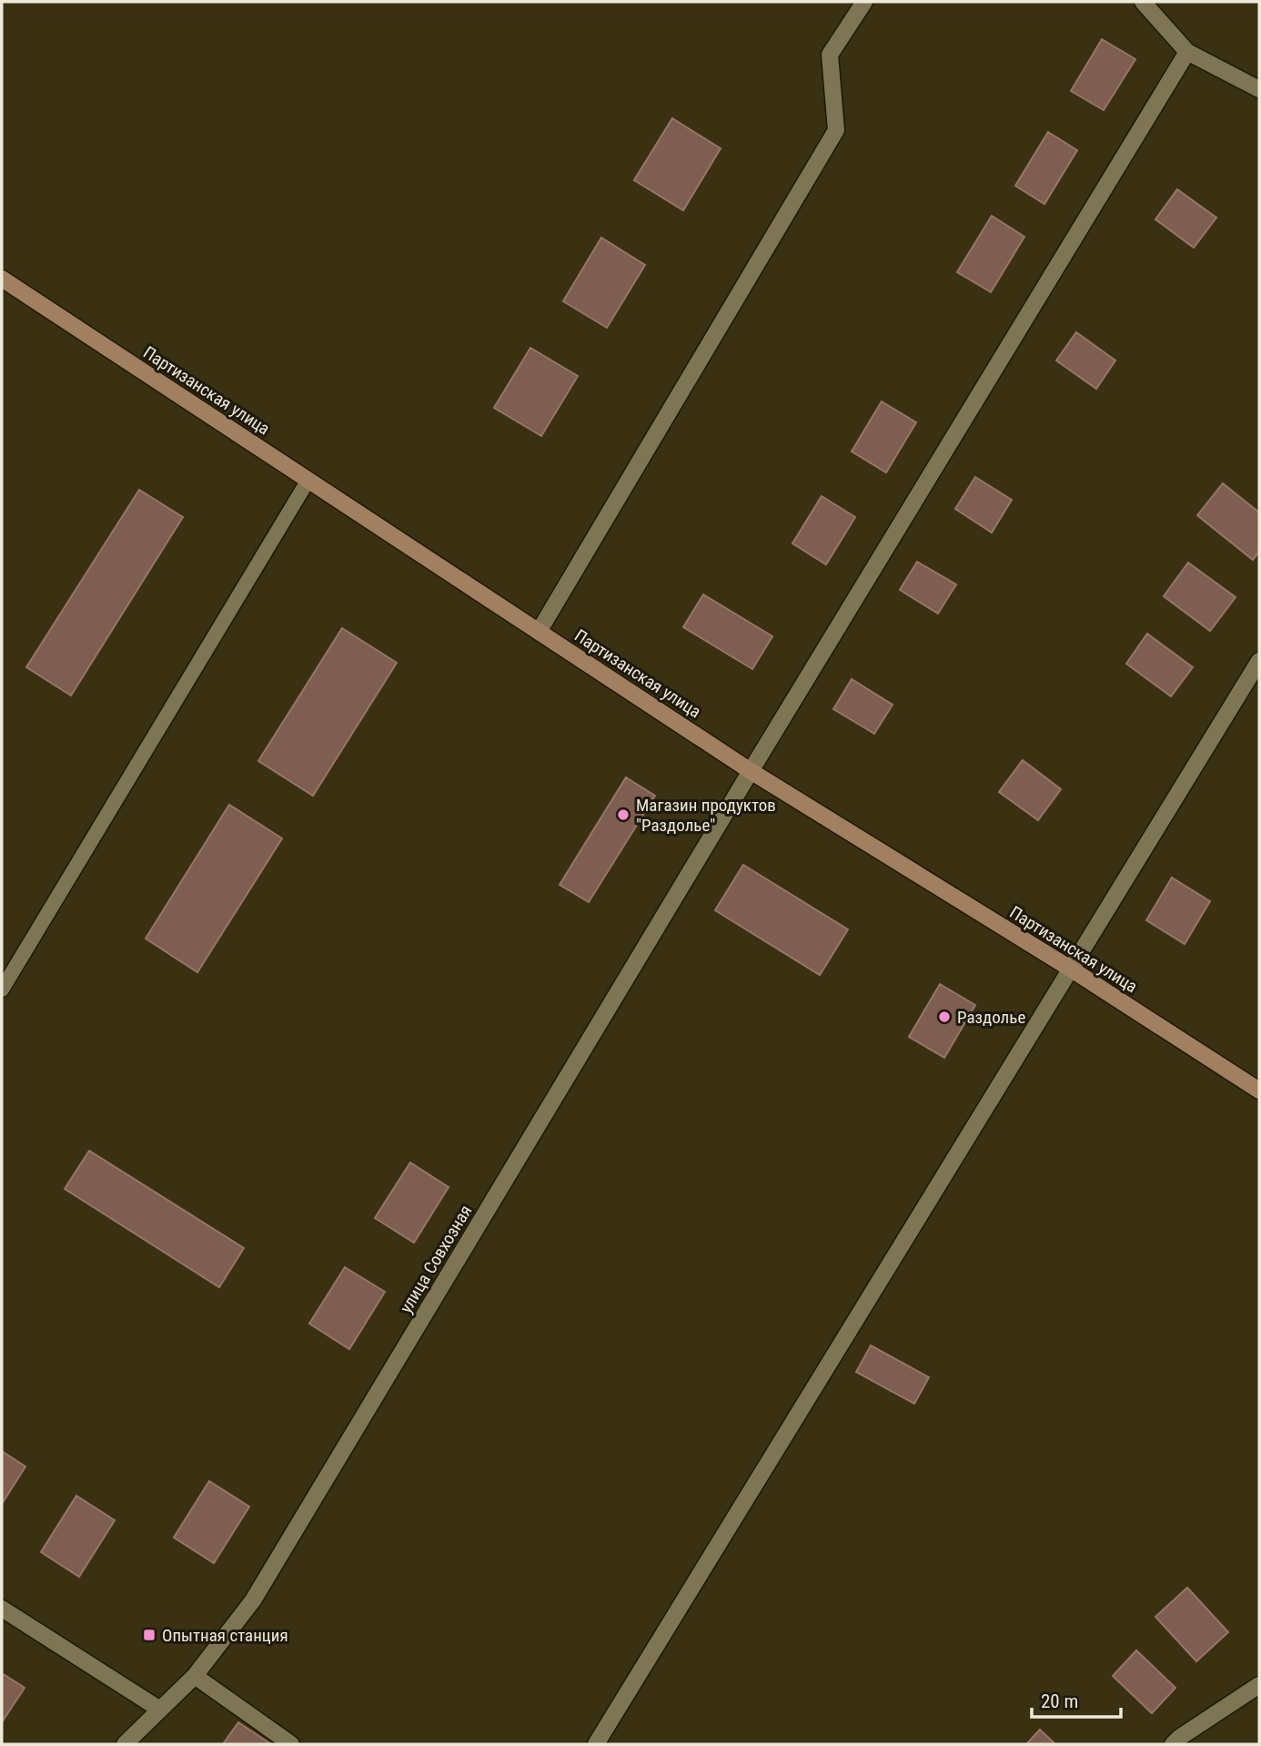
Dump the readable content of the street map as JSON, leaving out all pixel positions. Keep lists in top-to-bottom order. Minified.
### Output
{"streets":{"street":["Партизанская улица","улица Совхозная"]},"crossings":[["Партизанская улица","улица Совхозная"]],"places":{"other":["Магазин продуктов \"Раздолье\"","Раздолье"],"transit":["Опытная станция"]},"scale_bar":"20 m"}
